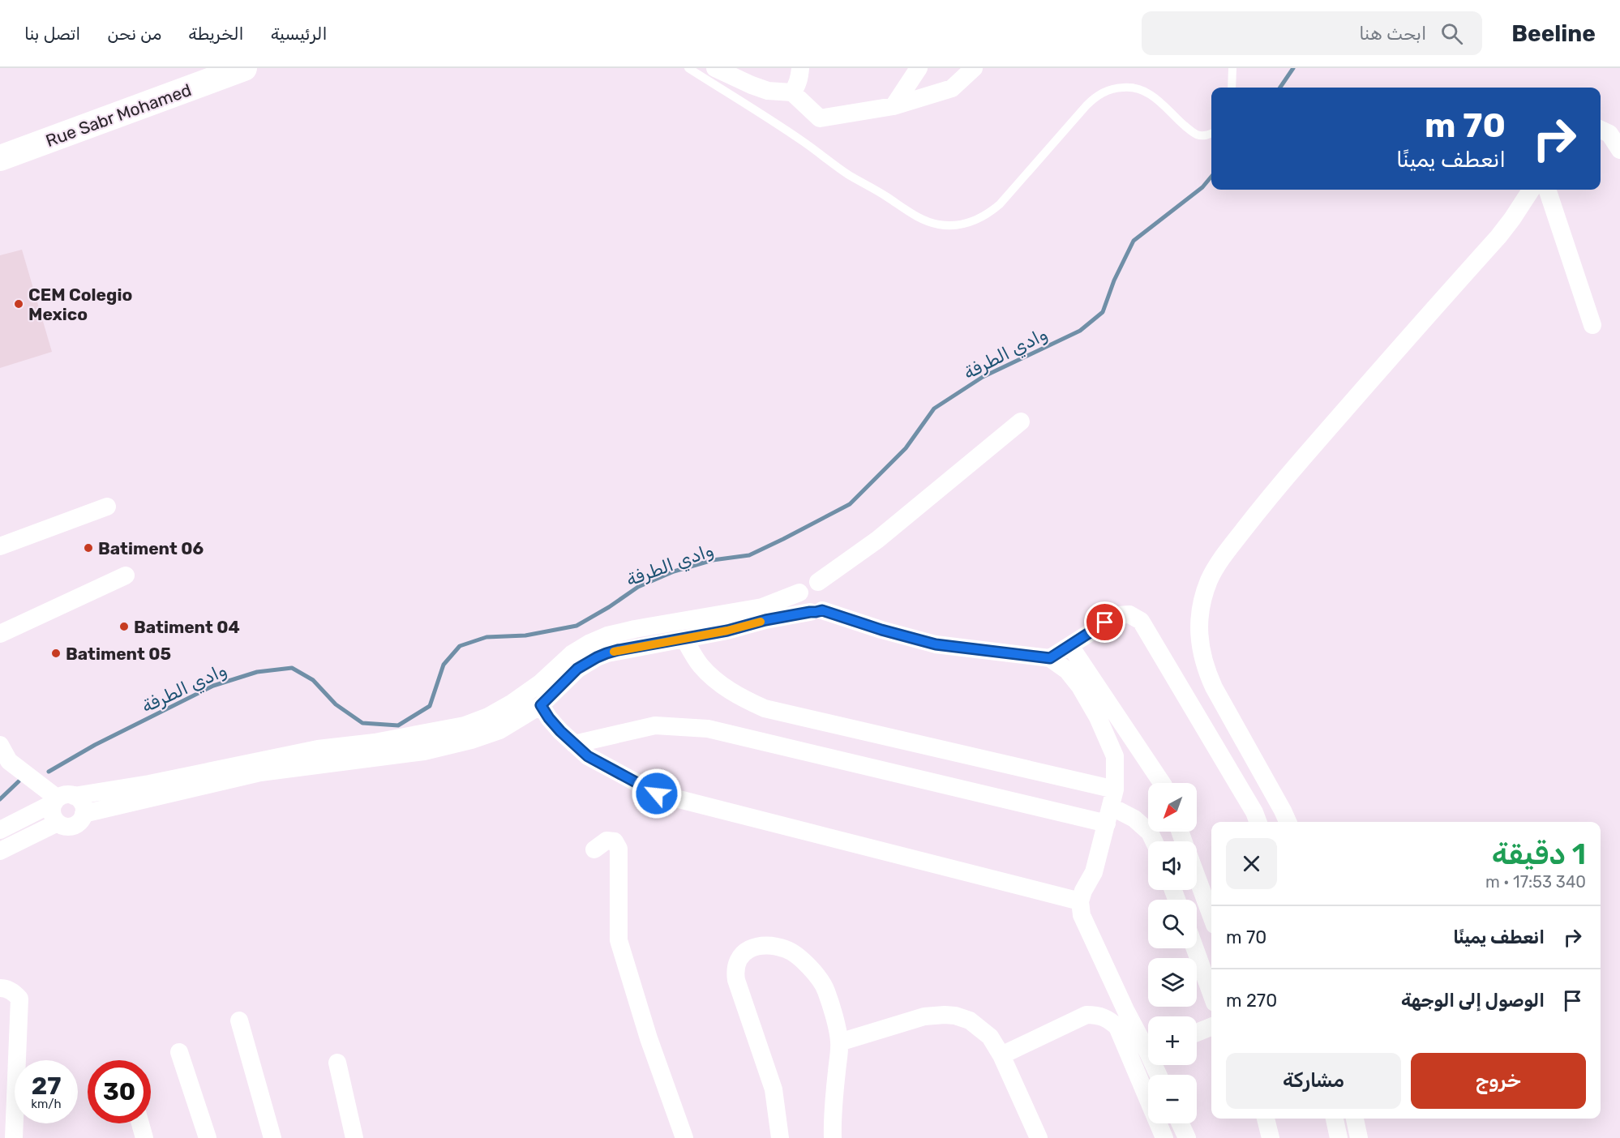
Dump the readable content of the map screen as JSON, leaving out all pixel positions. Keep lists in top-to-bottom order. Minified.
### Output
{"streets":{"street":["Rue Sabr Mohamed"]},"water":["وادي الطرفة"],"places":["CEM Colegio Mexico","Batiment 06","Batiment 04","Batiment 05"],"north":"bottom left","page":{"header":"Beeline","search":"ابحث هنا","nav":["الرئيسية","الخريطة","من نحن","اتصل بنا"],"turn":["70 m","انعطف يمينًا"],"map_buttons":["+","−"],"heading":["1 دقيقة","340 m · 17:53"],"list":[{"name":"انعطف يمينًا","value":"70 m"},{"name":"الوصول إلى الوجهة","value":"270 m"}],"buttons":["خروج","مشاركة"],"speed":"27 km/h","limit":"30"}}
